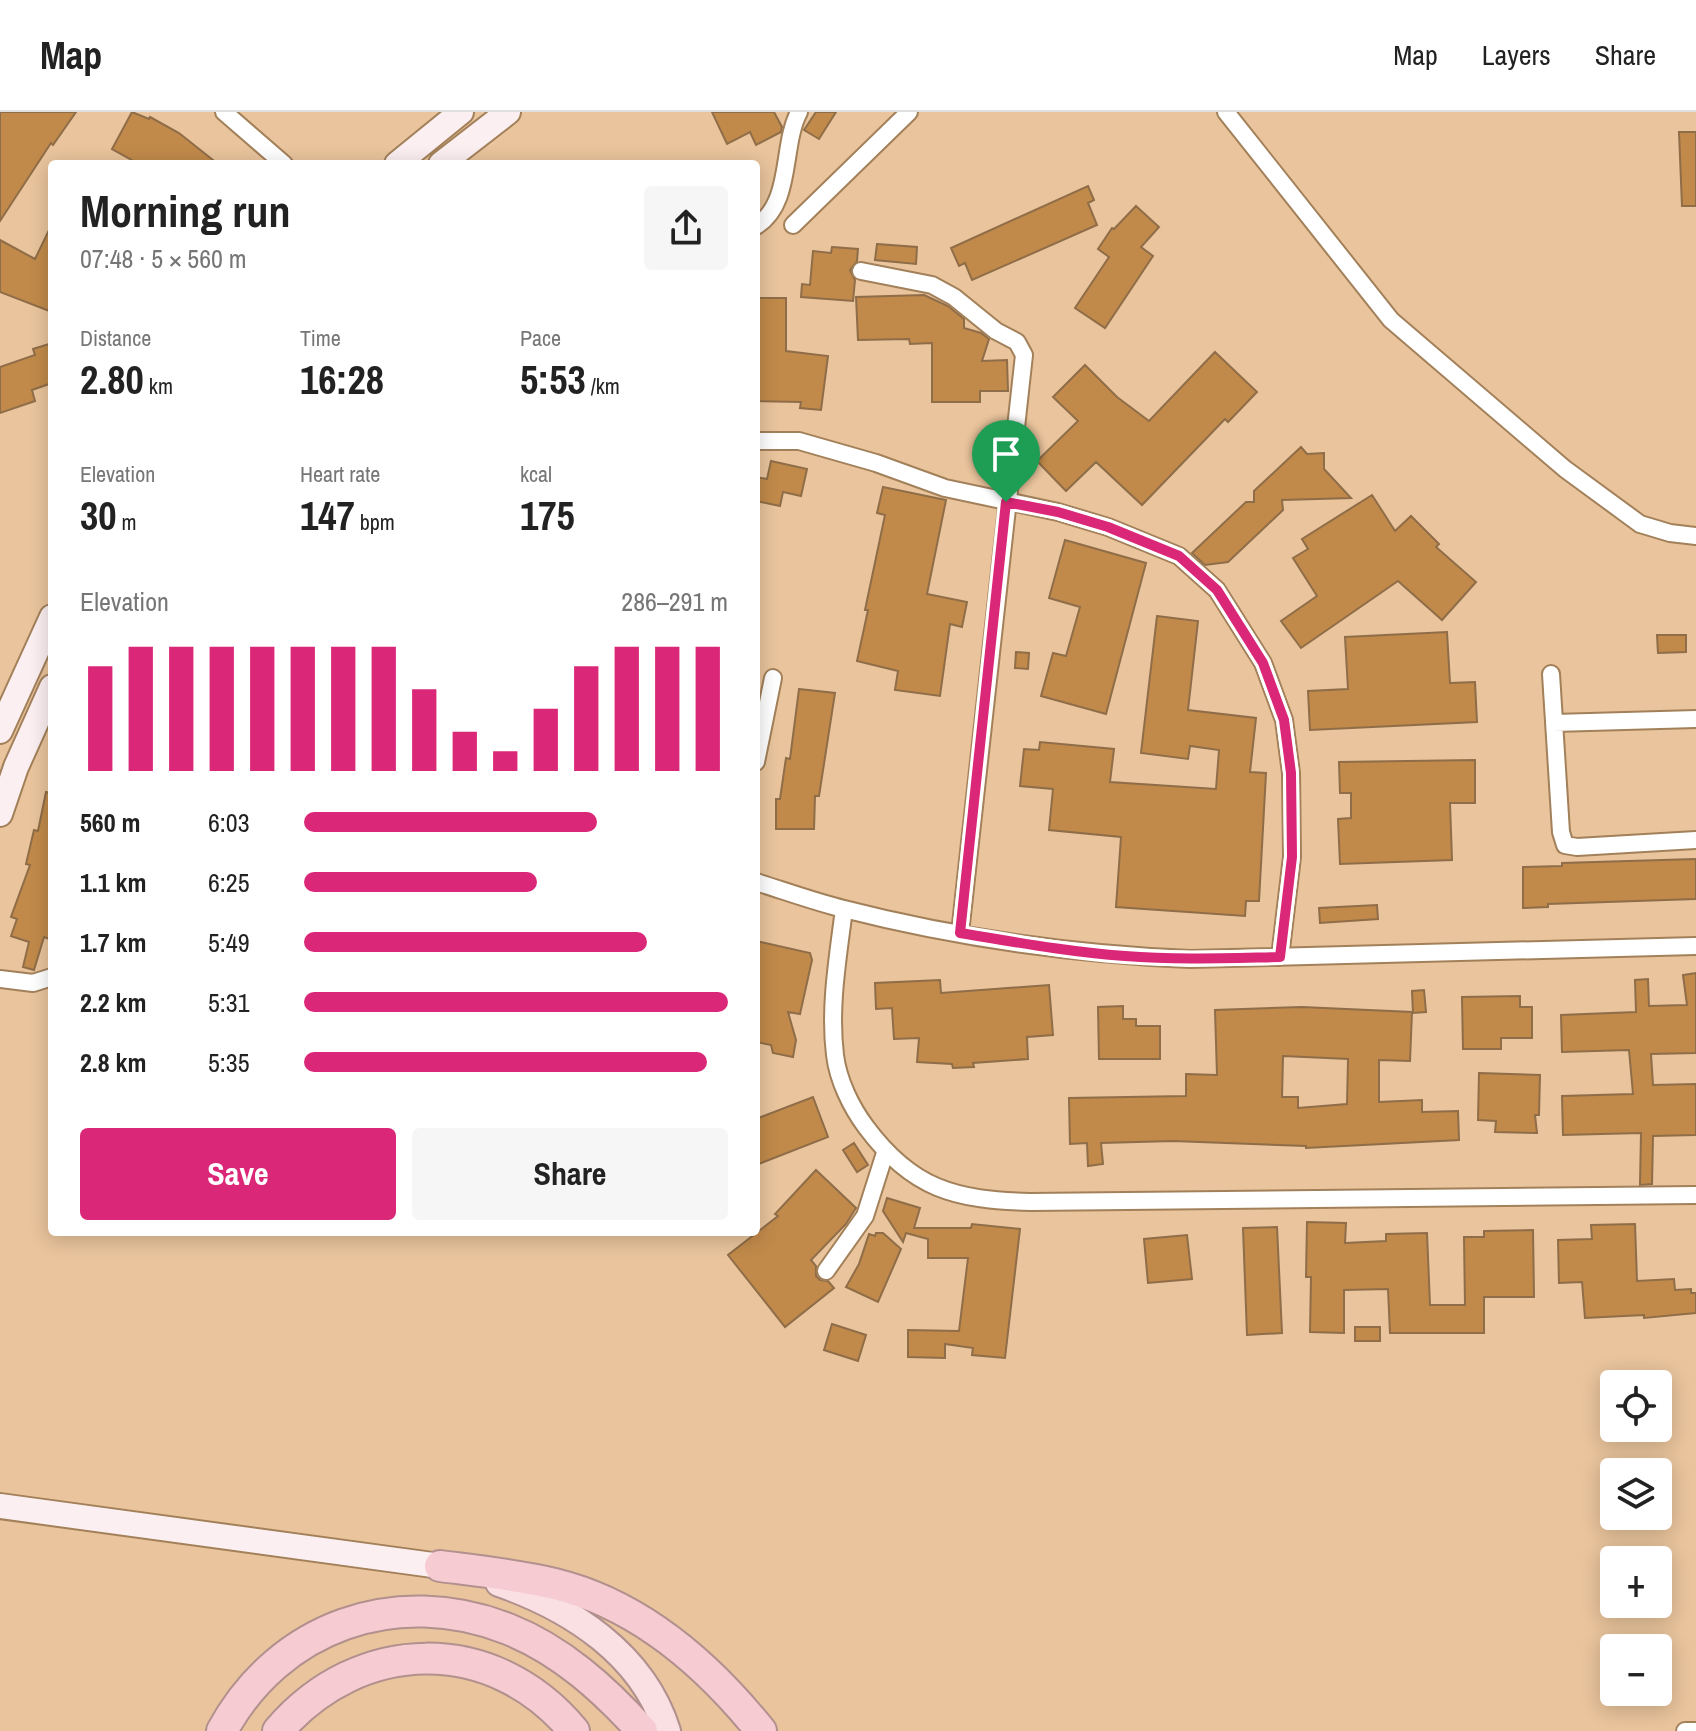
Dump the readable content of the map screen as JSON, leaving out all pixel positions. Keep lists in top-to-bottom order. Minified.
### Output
{"page":{"header":"Map","nav":["Map","Layers","Share"],"heading":["Morning run","07:48 · 5 × 560 m"],"stats":[["Distance","2.80 km"],["Time","16:28"],["Pace","5:53 /km"],["Elevation","30 m"],["Heart rate","147 bpm"],["kcal","175"]],"chart":["Elevation","286–291 m"],"list":[{"name":"560 m","note":"6:03"},{"name":"1.1 km","note":"6:25"},{"name":"1.7 km","note":"5:49"},{"name":"2.2 km","note":"5:31"},{"name":"2.8 km","note":"5:35"}],"buttons":["Save","Share"],"map_buttons":["+","−"]}}
